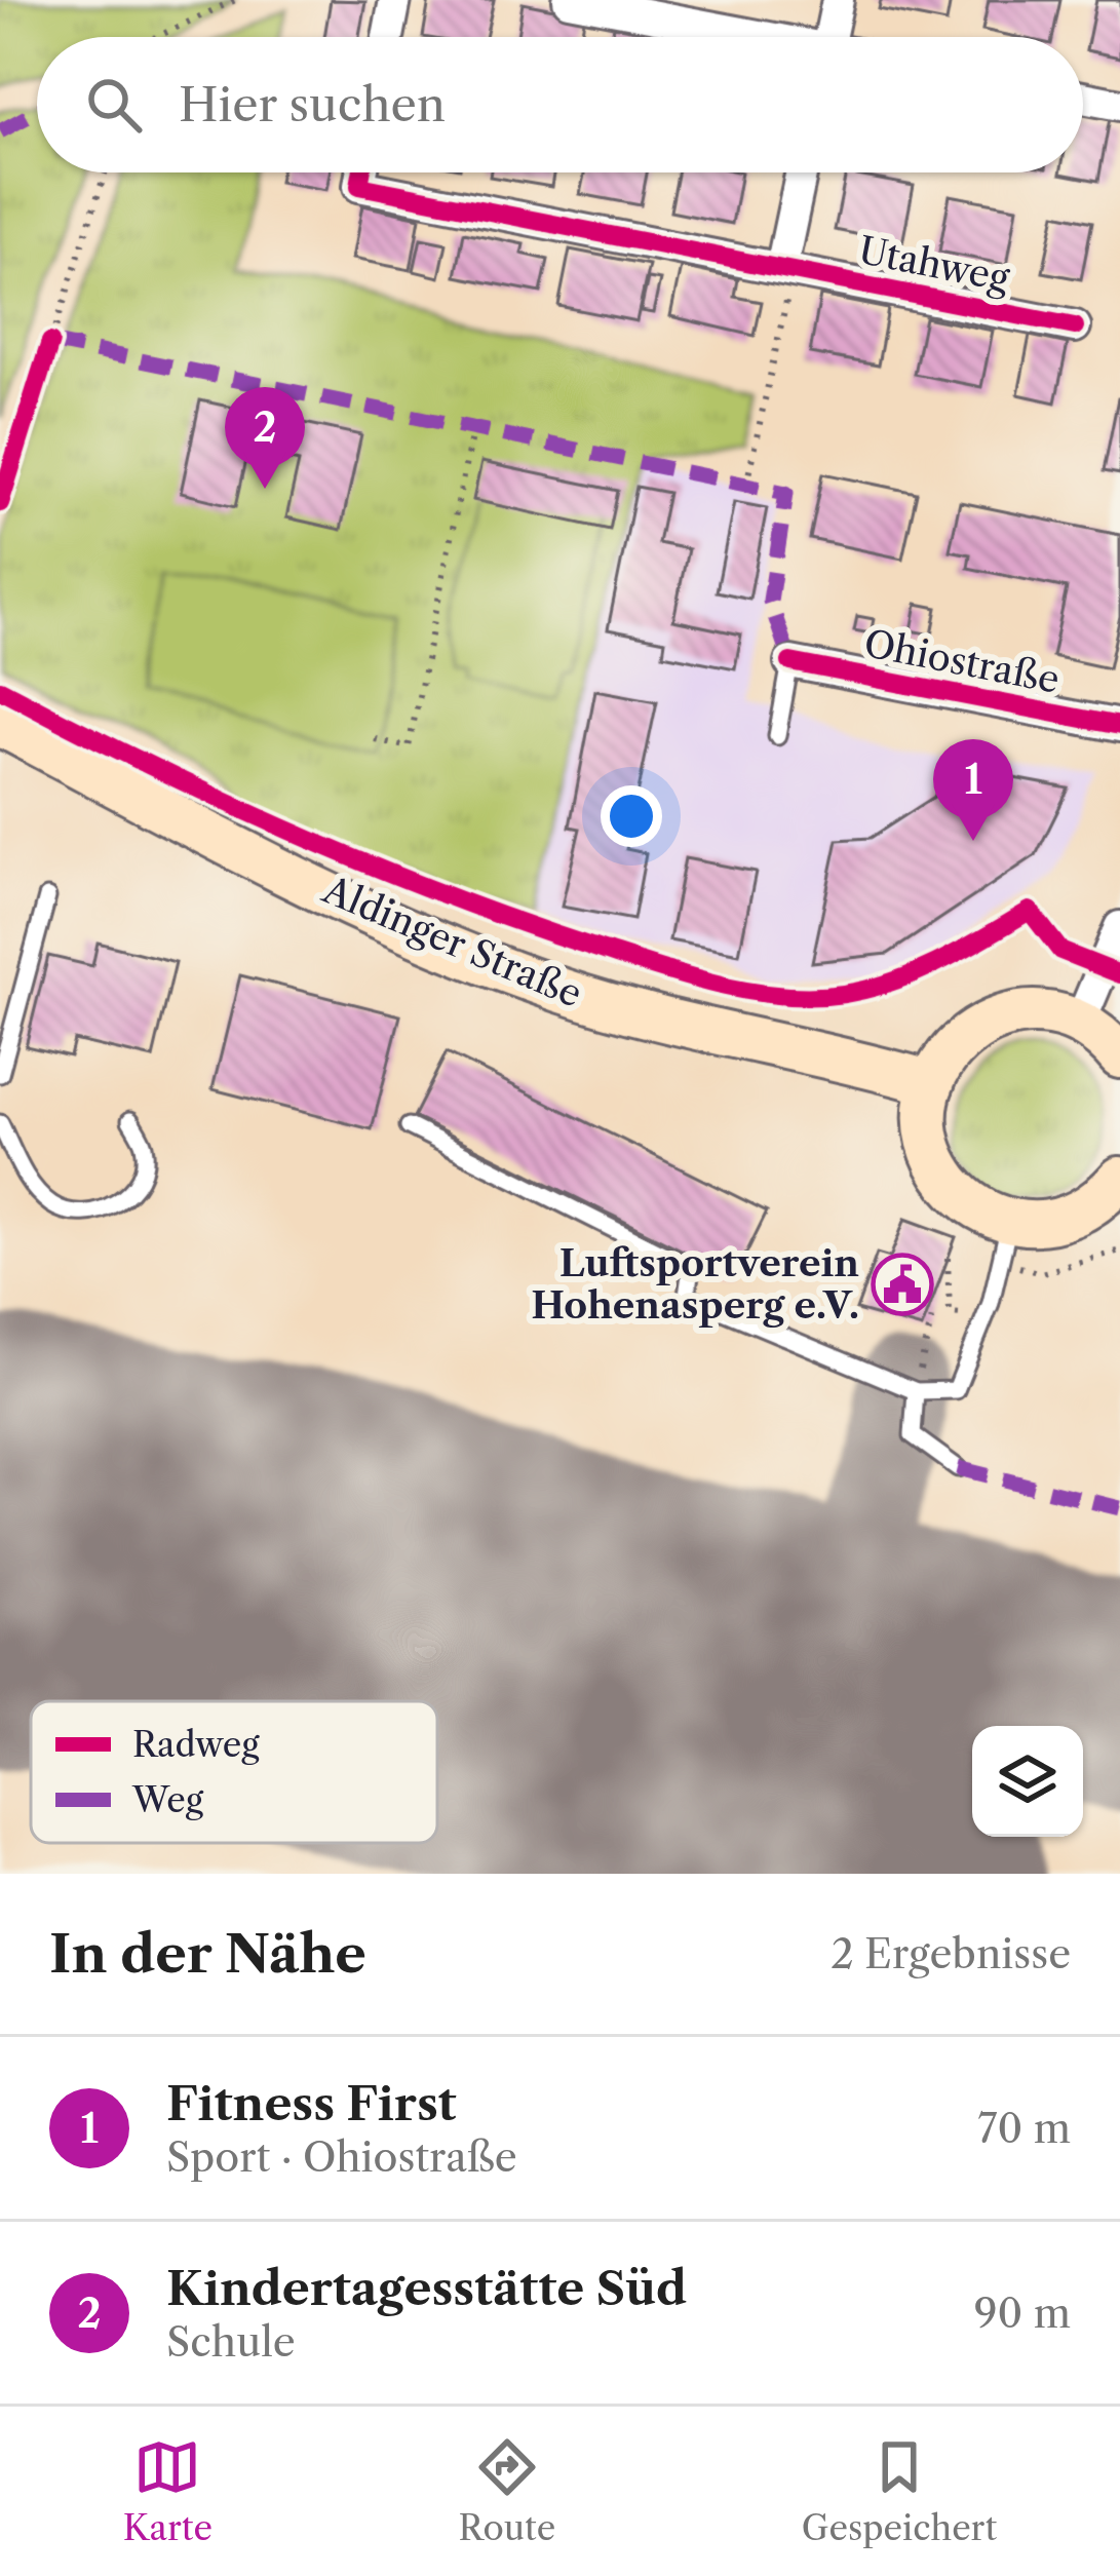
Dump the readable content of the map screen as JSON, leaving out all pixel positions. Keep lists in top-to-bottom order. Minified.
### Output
{"streets":{"main road":["Aldinger Straße"],"street":["Utahweg","Ohiostraße"]},"places":{"public building":["Luftsportverein Hohenasperg e.V."]},"legend":["Radweg","Weg"],"page":{"search":"Hier suchen","pins":["2","1"],"heading":["In der Nähe","2 Ergebnisse"],"list":[{"mark":"1","name":"Fitness First","note":"Sport · Ohiostraße","value":"70 m"},{"mark":"2","name":"Kindertagesstätte Süd","note":"Schule","value":"90 m"}],"nav":["Karte","Route","Gespeichert"]}}
